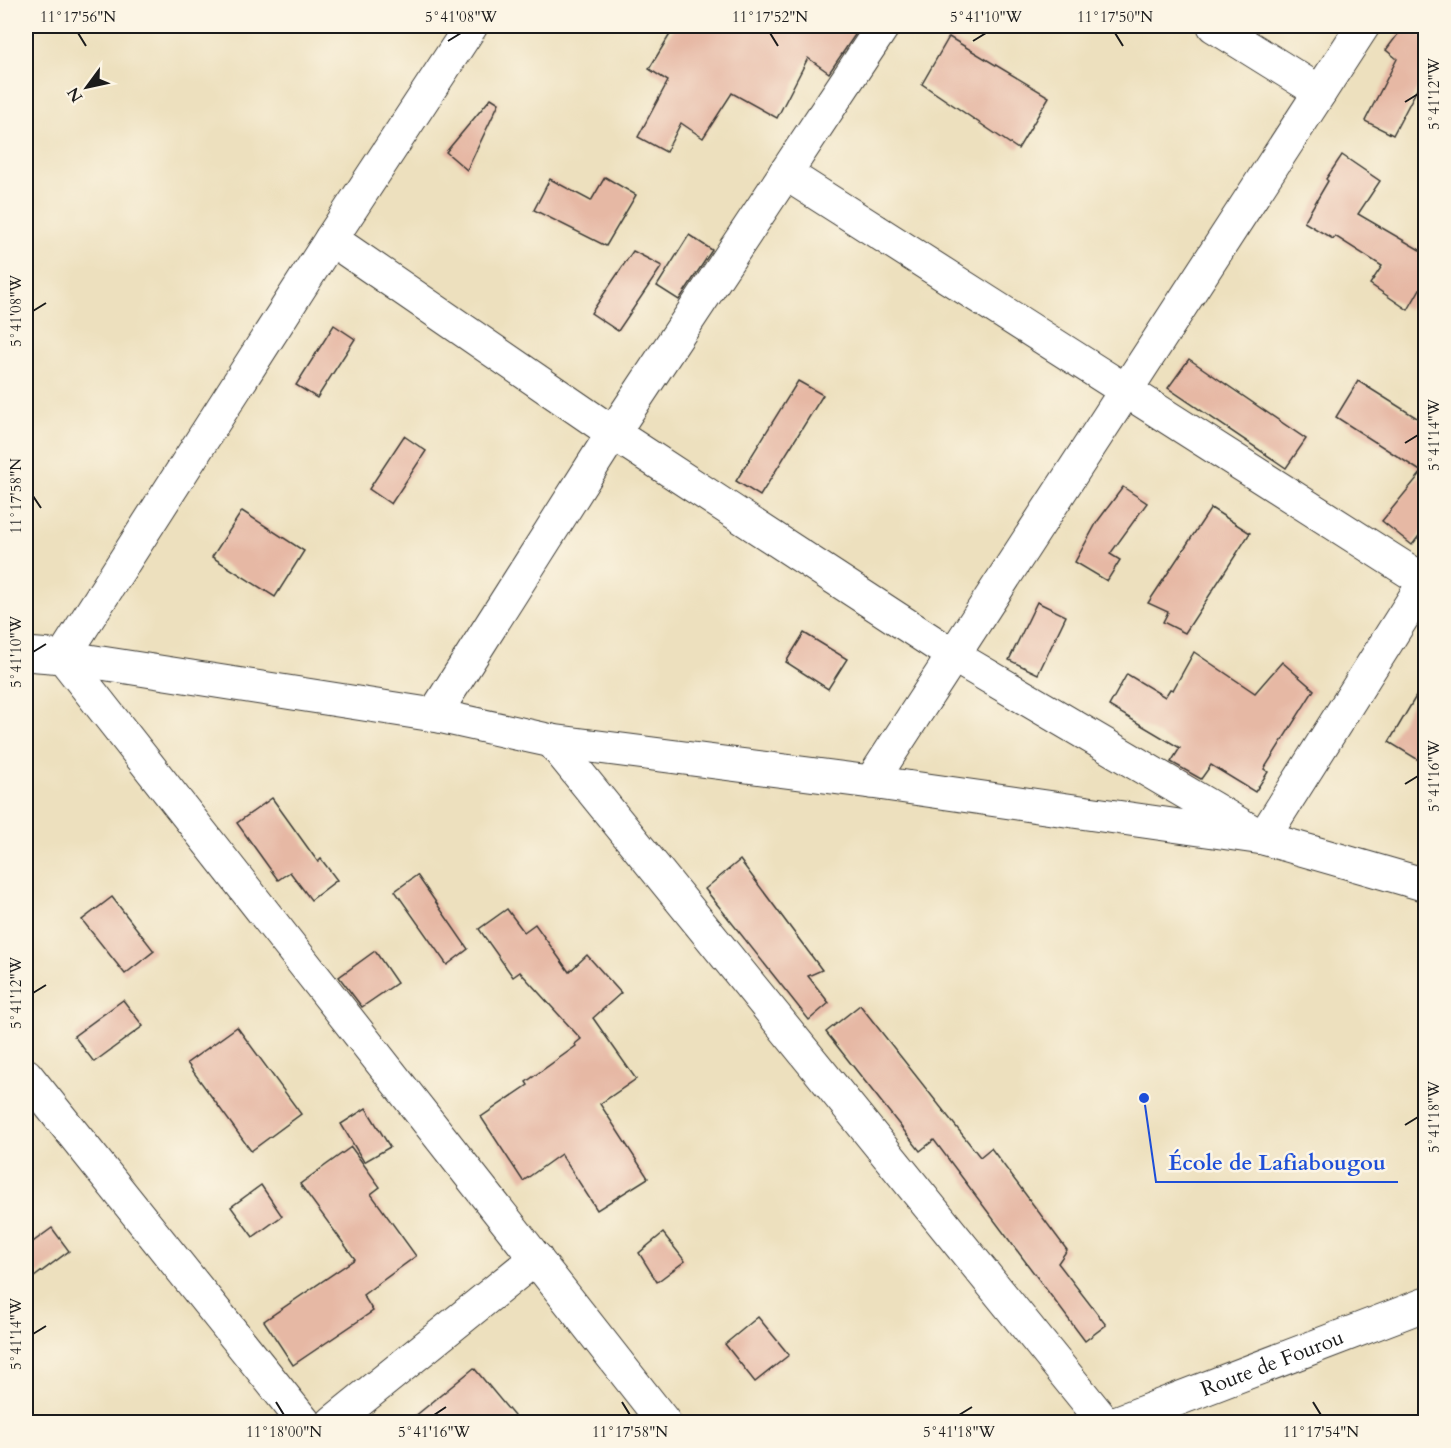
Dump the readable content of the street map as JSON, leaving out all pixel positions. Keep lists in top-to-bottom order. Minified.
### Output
{"streets":{"street":["Route de Fourou"]},"places":["École de Lafiabougou"],"north":"bottom left","coordinates":["11°17'56\"N","5°41'08\"W","11°17'52\"N","5°41'10\"W","11°17'50\"N","5°41'12\"W","5°41'14\"W","11°17'58\"N","5°41'16\"W","5°41'18\"W","11°18'00\"N","11°17'54\"N"]}
